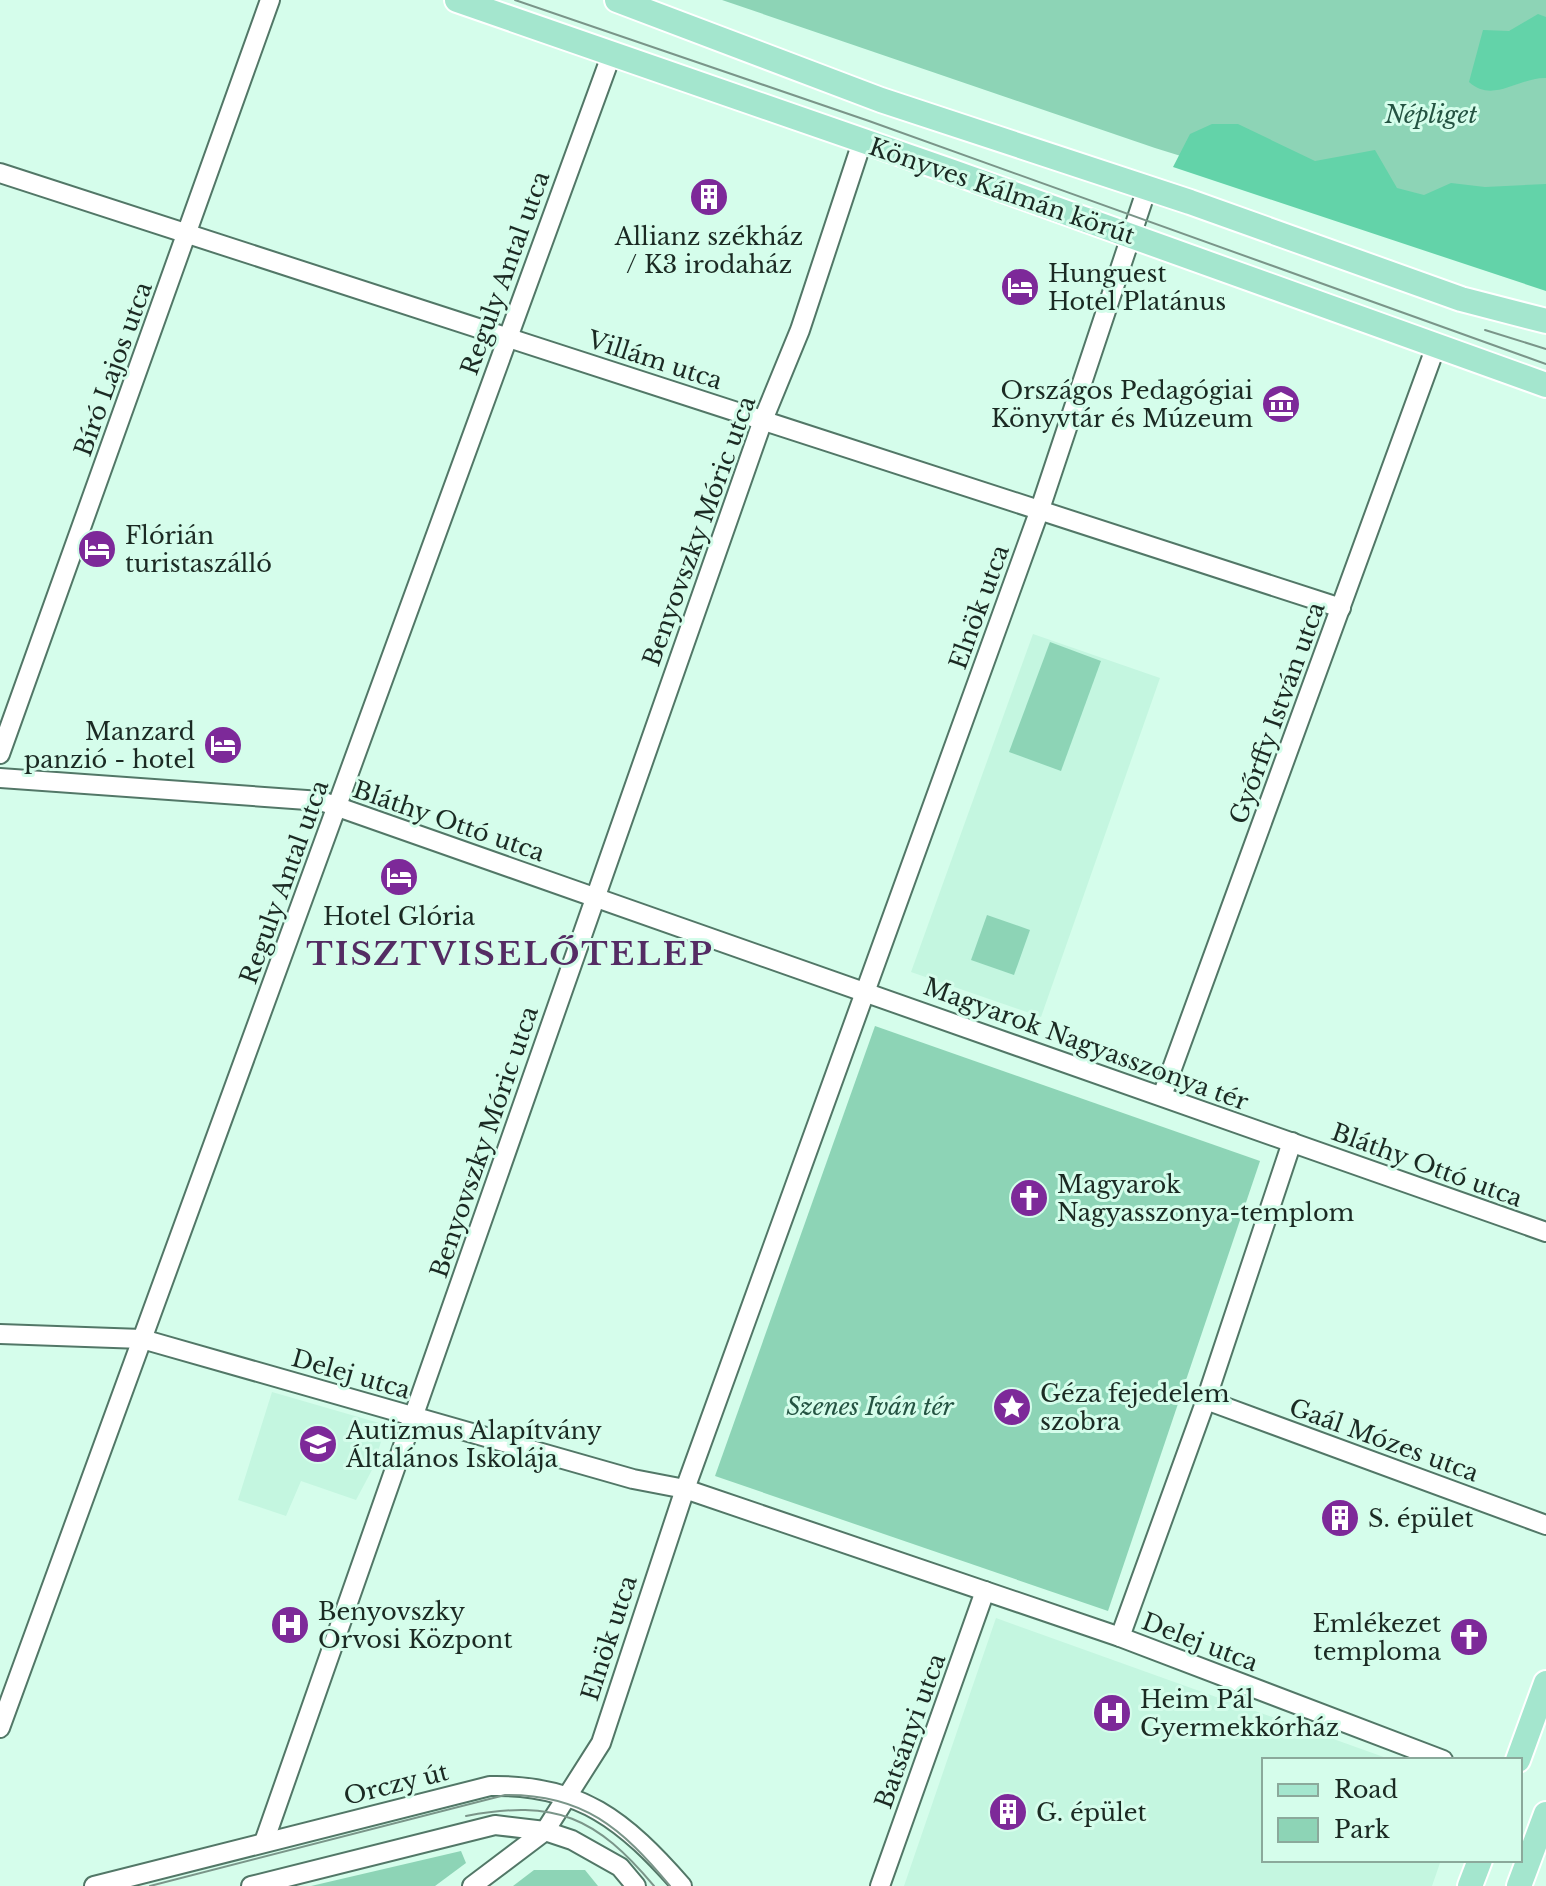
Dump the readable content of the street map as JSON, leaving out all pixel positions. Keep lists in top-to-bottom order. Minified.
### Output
{"streets":{"main road":["Könyves Kálmán körút"],"street":["Reguly Antal utca","Villám utca","Bíró Lajos utca","Benyovszky Móric utca","Elnök utca","Győrffy István utca","Bláthy Ottó utca","Magyarok Nagyasszonya tér","Delej utca","Gaál Mózes utca","Batsányi utca","Orczy út"]},"crossings":[["Könyves Kálmán körút","Reguly Antal utca"],["Könyves Kálmán körút","Benyovszky Móric utca"],["Könyves Kálmán körút","Elnök utca"],["Könyves Kálmán körút","Győrffy István utca"],["Reguly Antal utca","Villám utca"],["Reguly Antal utca","Bláthy Ottó utca"],["Reguly Antal utca","Delej utca"],["Villám utca","Bíró Lajos utca"],["Villám utca","Benyovszky Móric utca"],["Villám utca","Elnök utca"],["Villám utca","Győrffy István utca"],["Benyovszky Móric utca","Bláthy Ottó utca"],["Benyovszky Móric utca","Delej utca"],["Benyovszky Móric utca","Orczy út"],["Elnök utca","Bláthy Ottó utca"],["Elnök utca","Magyarok Nagyasszonya tér"],["Elnök utca","Delej utca"],["Elnök utca","Orczy út"],["Győrffy István utca","Magyarok Nagyasszonya tér"],["Bláthy Ottó utca","Magyarok Nagyasszonya tér"]],"districts":["TISZTVISELŐTELEP"],"parks":["Népliget","Szenes Iván tér"],"places":{"building":["Allianz székház / K3 irodaház","S. épület","G. épület"],"hotel":["Hunguest Hotel Platánus","Flórián turistaszálló","Manzard panzió - hotel","Hotel Glória"],"museum":["Országos Pedagógiai Könyvtár és Múzeum"],"church":["Magyarok Nagyasszonya-templom","Emlékezet temploma"],"place":["Géza fejedelem szobra"],"school or university":["Autizmus Alapítvány Általános Iskolája"],"hospital":["Benyovszky Orvosi Központ","Heim Pál Gyermekkórház"]},"legend":["Road","Park"]}
